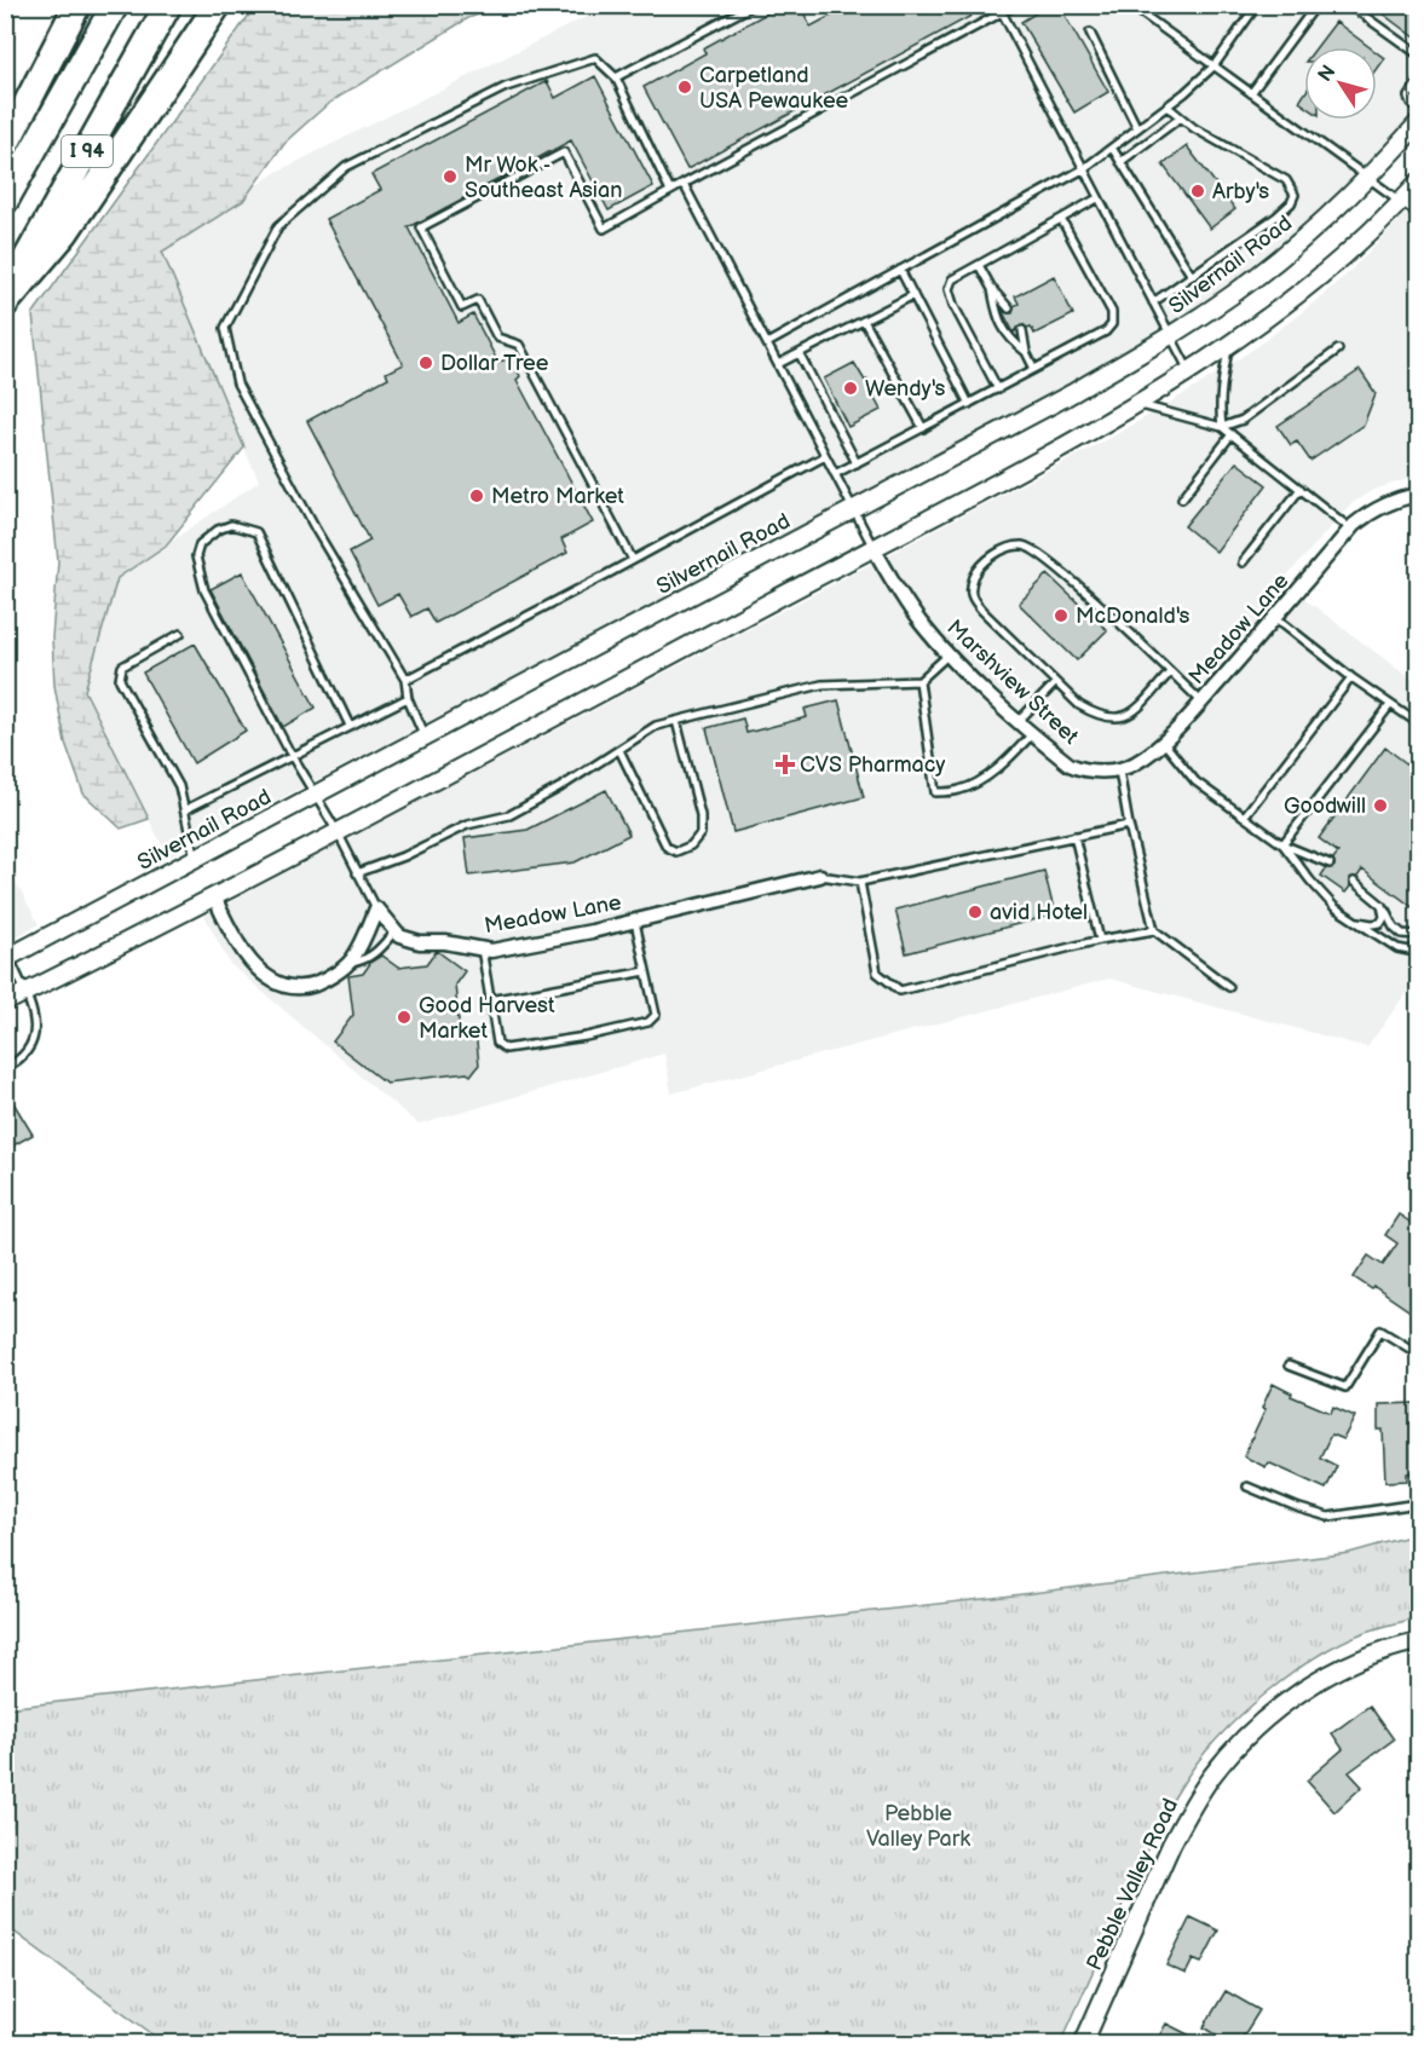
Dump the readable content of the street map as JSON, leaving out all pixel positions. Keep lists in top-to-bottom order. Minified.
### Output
{"streets":{"highway":["I 94"],"street":["Silvernail Road","Meadow Lane","Marshview Street","Pebble Valley Road"]},"crossings":[["Meadow Lane","Marshview Street"]],"parks":["Pebble Valley Park"],"places":{"other":["Carpetland USA Pewaukee","Mr Wok - Southeast Asian","Arby's","Dollar Tree","Wendy's","Metro Market","McDonald's","Goodwill","avid Hotel","Good Harvest Market"],"health":["CVS Pharmacy"]},"north":"top left"}
